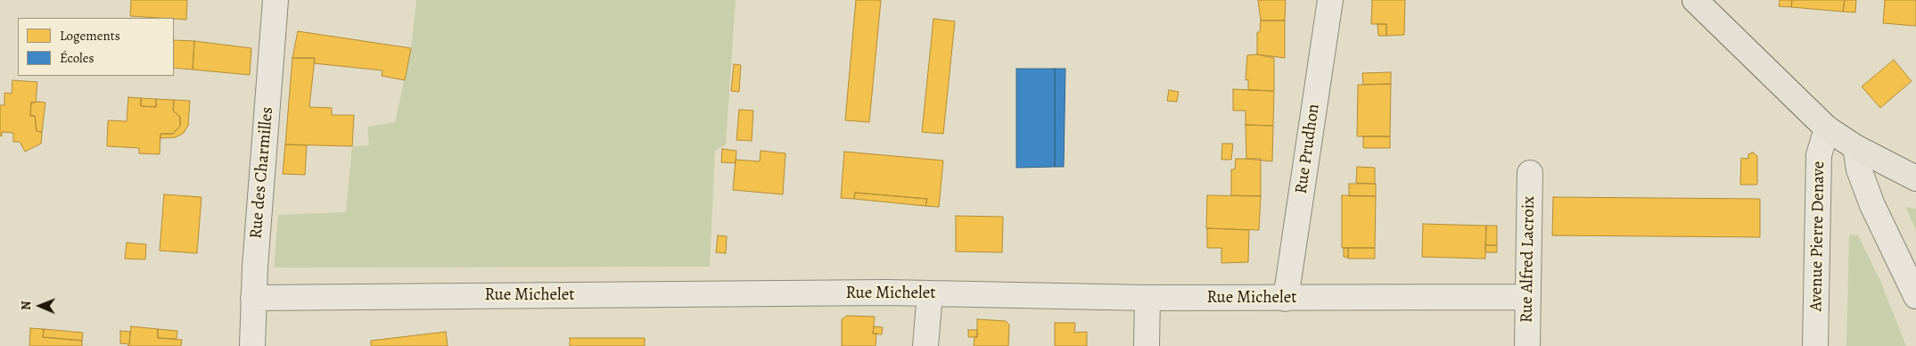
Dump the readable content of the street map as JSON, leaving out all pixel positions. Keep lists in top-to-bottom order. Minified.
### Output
{"streets":{"street":["Rue Prudhon","Rue des Charmilles","Avenue Pierre Denave","Rue Alfred Lacroix","Rue Michelet"]},"crossings":[["Rue Prudhon","Rue Michelet"],["Rue des Charmilles","Rue Michelet"],["Rue Alfred Lacroix","Rue Michelet"]],"legend":["Logements","Écoles"],"north":"left"}
